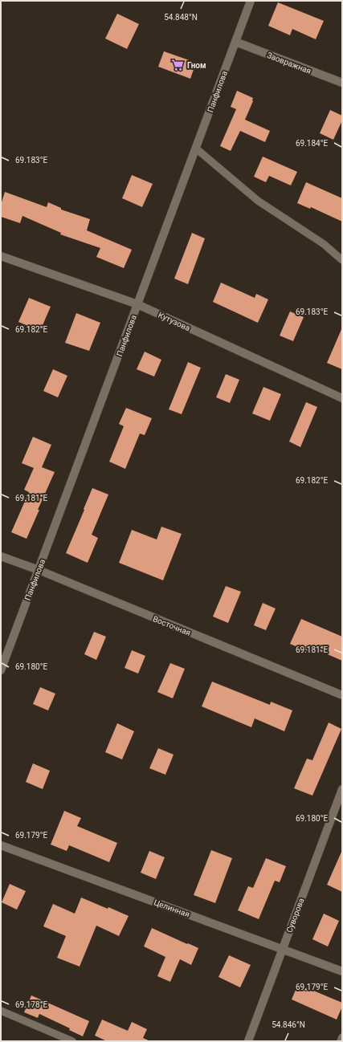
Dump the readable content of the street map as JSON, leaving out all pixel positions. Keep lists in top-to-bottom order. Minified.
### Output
{"streets":{"street":["Заовражная","Панфилова","Кутузова","Восточная","Целинная","Суворова"]},"crossings":[["Заовражная","Панфилова"],["Панфилова","Кутузова"],["Панфилова","Восточная"],["Целинная","Суворова"]],"places":{"supermarket":["Гном"]},"coordinates":["54.848°N","69.184°E","69.183°E","69.182°E","69.181°E","69.180°E","69.179°E","69.178°E","54.846°N"]}
